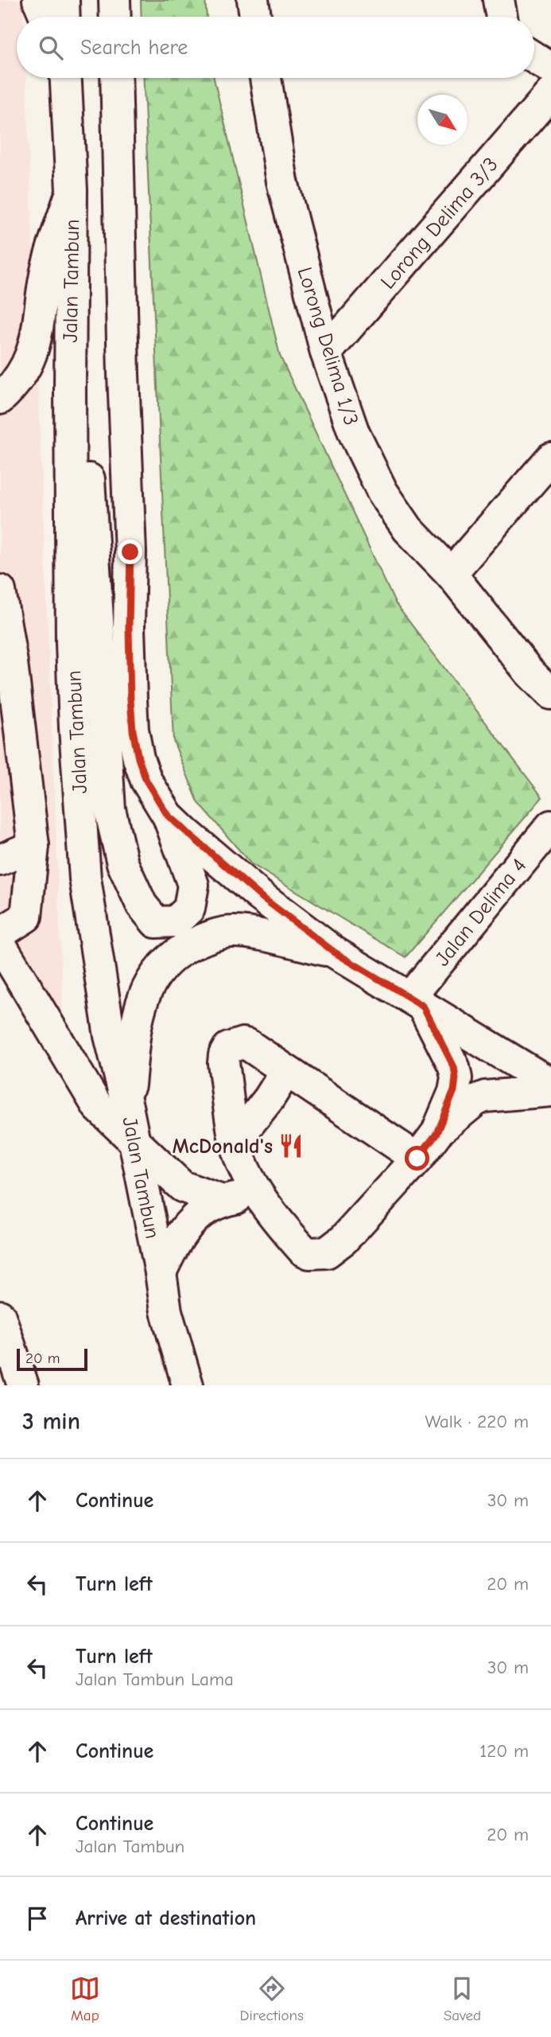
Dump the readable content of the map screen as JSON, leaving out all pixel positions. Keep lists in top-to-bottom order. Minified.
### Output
{"streets":{"main road":["Lorong Delima 3/3","Jalan Tambun","Lorong Delima 1/3","Jalan Delima 4"]},"crossings":[["Lorong Delima 3/3","Lorong Delima 1/3"]],"places":{"restaurant":["McDonald's"]},"scale_bar":"20 m","north":"bottom right","page":{"search":"Search here","scale":"20 m","heading":["3 min","Walk · 220 m"],"list":[["Continue","30 m"],["Turn left","20 m"],["Turn left","Jalan Tambun Lama","30 m"],["Continue","120 m"],["Continue","Jalan Tambun","20 m"],"Arrive at destination"],"nav":["Map","Directions","Saved"]}}
